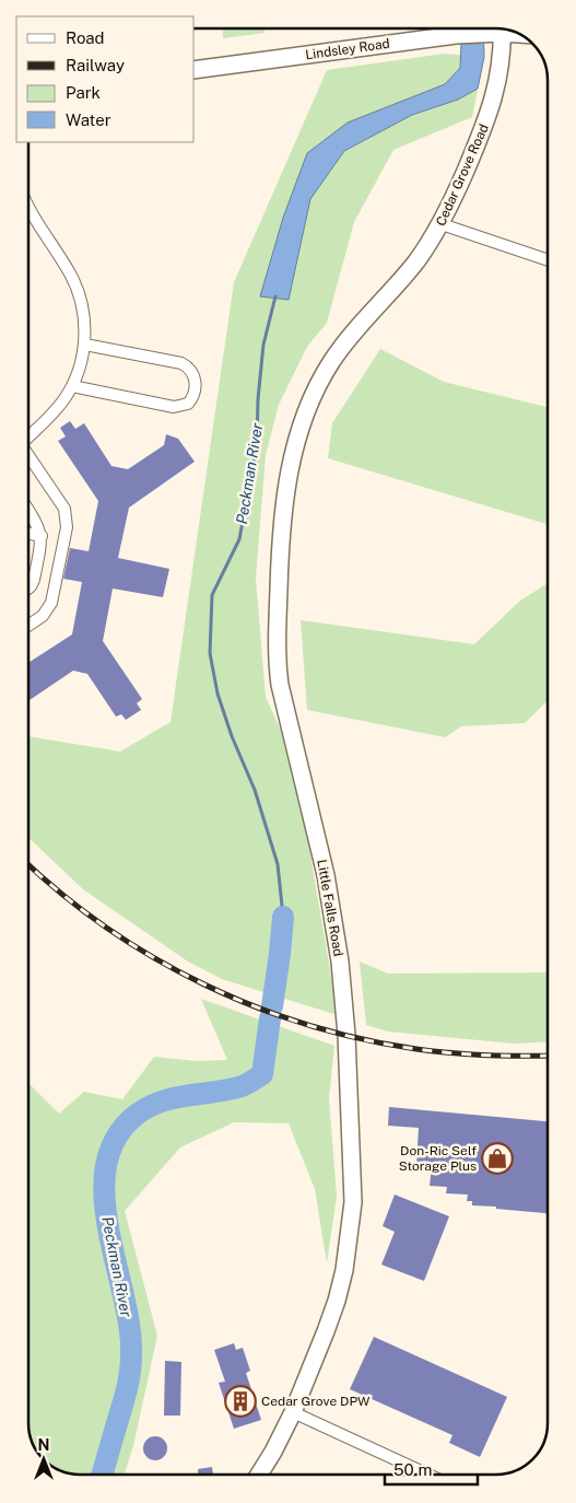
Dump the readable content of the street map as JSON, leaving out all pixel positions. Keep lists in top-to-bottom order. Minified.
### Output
{"streets":{"street":["Lindsley Road","Cedar Grove Road","Little Falls Road"]},"crossings":[["Lindsley Road","Cedar Grove Road"],["Cedar Grove Road","Little Falls Road"]],"water":["Peckman River"],"places":{"shop":["Don-Ric Self Storage Plus"],"building":["Cedar Grove DPW"]},"legend":["Road","Railway","Park","Water"],"scale_bar":"50 m","north":"top"}
